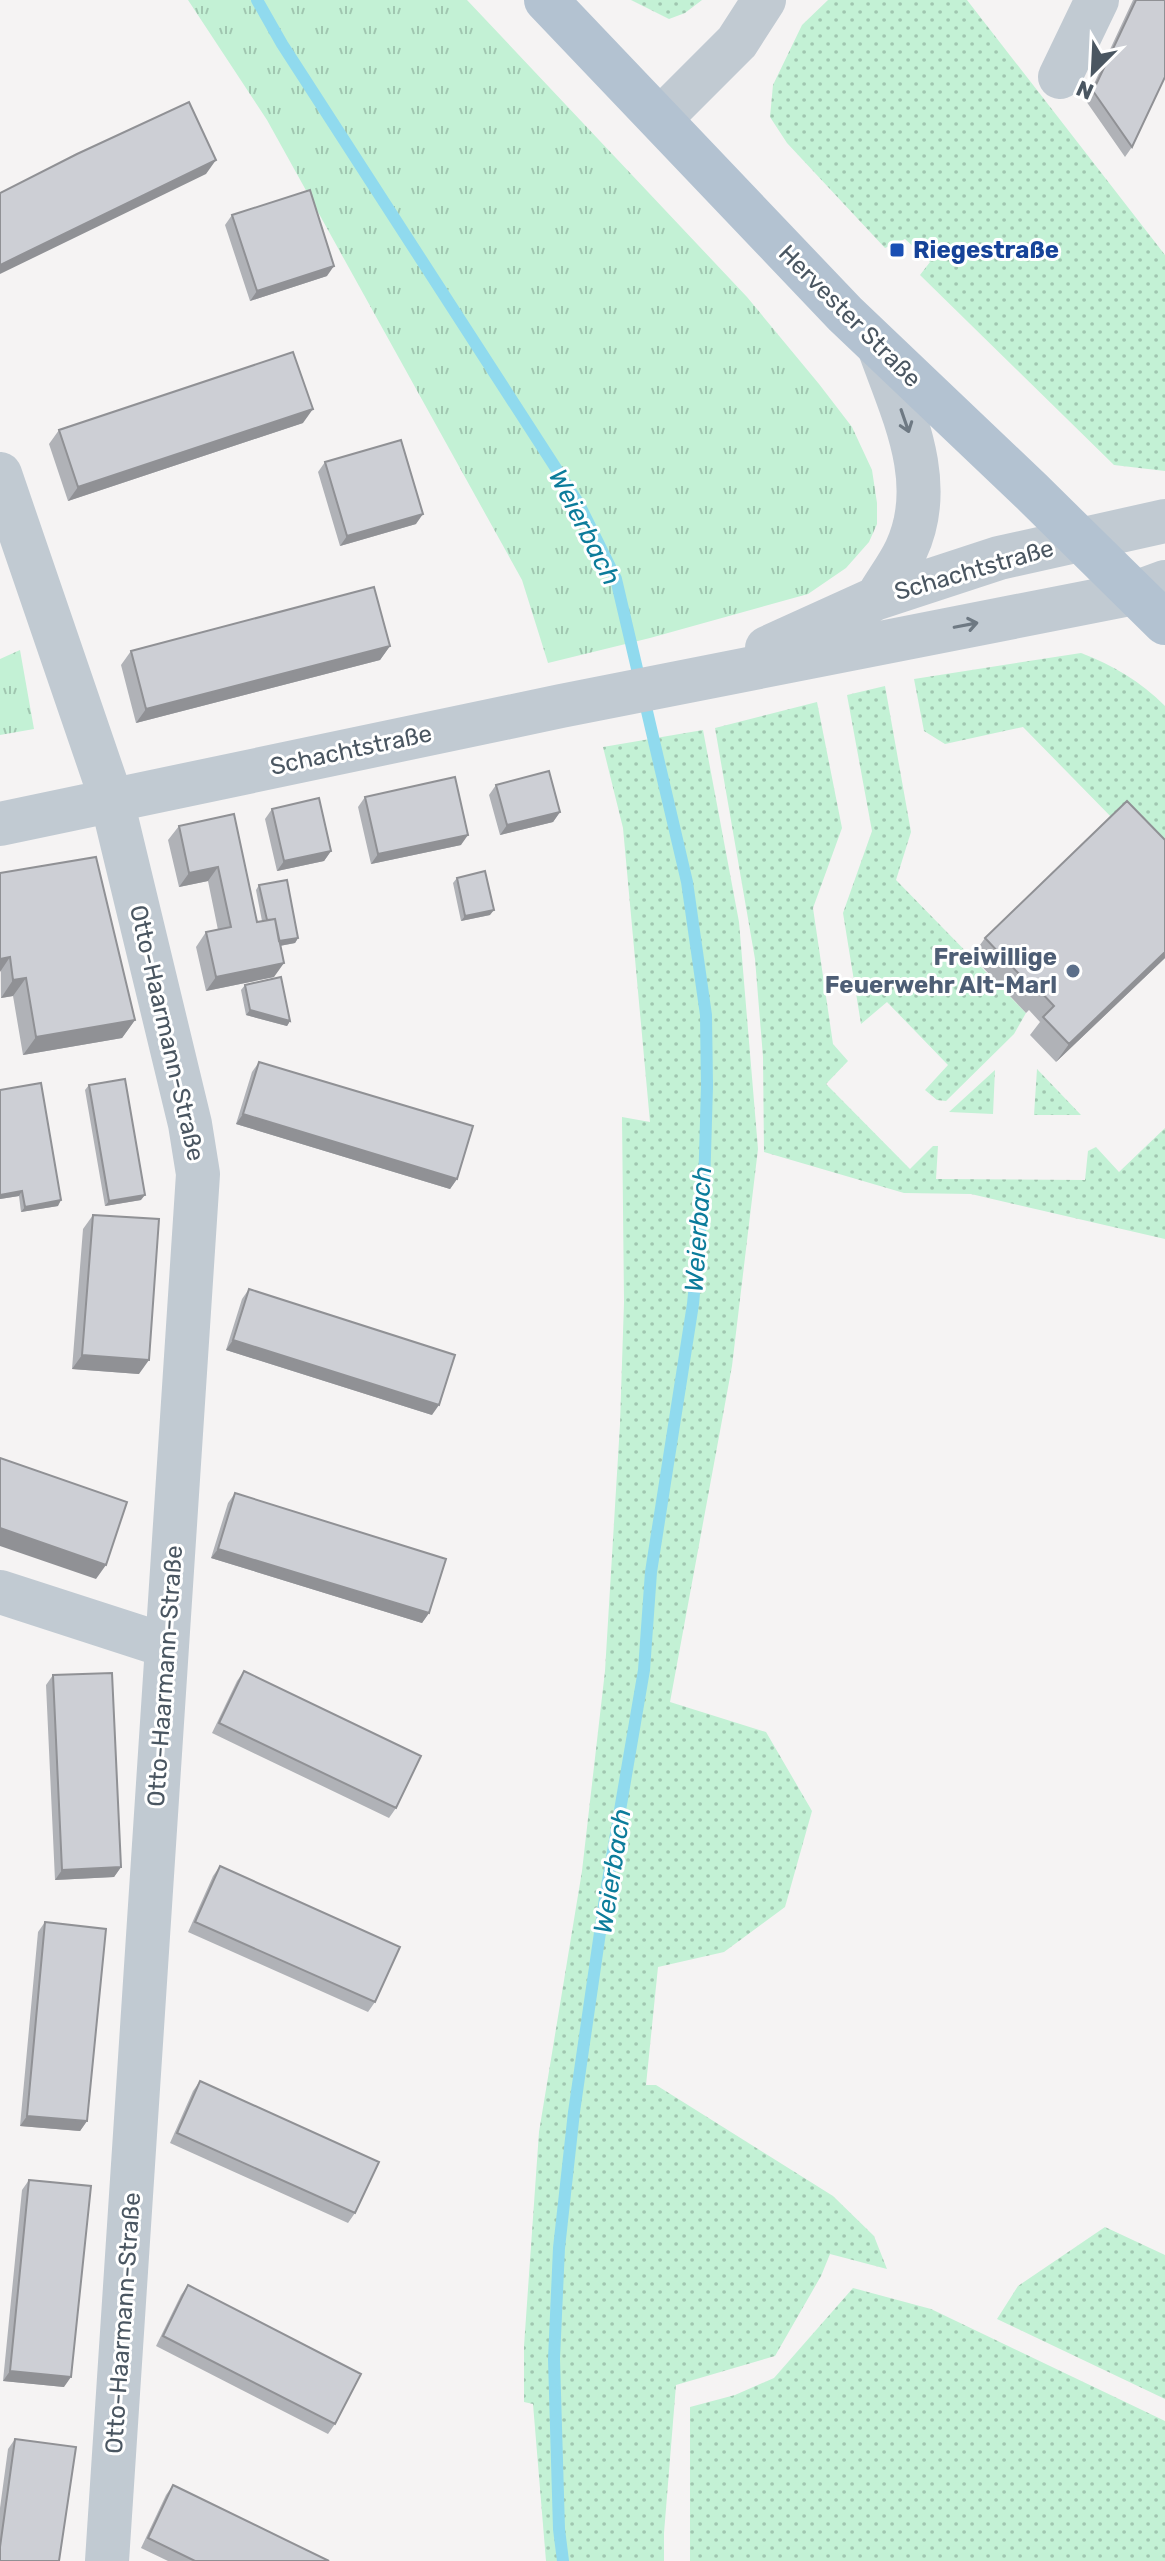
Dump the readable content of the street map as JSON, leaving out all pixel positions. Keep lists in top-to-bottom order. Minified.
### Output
{"streets":{"main road":["Hervester Straße"],"street":["Schachtstraße","Otto-Haarmann-Straße"]},"crossings":[["Hervester Straße","Schachtstraße"],["Schachtstraße","Otto-Haarmann-Straße"]],"water":["Weierbach"],"places":{"transit":["Riegestraße"],"other":["Freiwillige Feuerwehr Alt-Marl"]},"north":"bottom left"}
